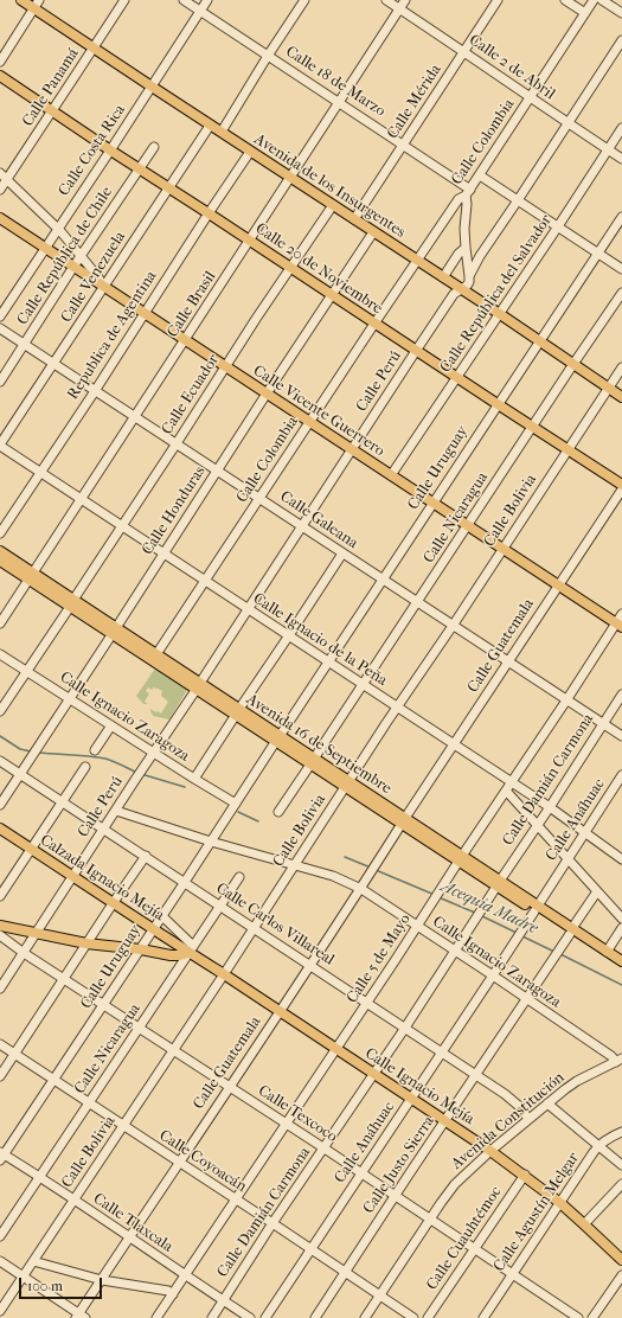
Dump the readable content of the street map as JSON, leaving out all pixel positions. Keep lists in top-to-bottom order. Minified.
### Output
{"streets":{"main road":["Avenida de los Insurgentes","Calle 20 de Noviembre","Calle Vicente Guerrero","Avenida 16 de Septiembre","Calzada Ignacio Mejía","Calle Ignacio Mejía"],"street":["Calle 2 de Abril","Calle 18 de Marzo","Calle Panamá","Calle Mérida","Calle Colombia","Calle Costa Rica","Calle República de Chile","Calle Venezuela","Calle República del Salvador","Calle Brasil","Republica de Agentina","Calle Perú","Calle Ecuador","Calle Uruguay","Calle Honduras","Calle Bolivia","Calle Nicaragua","Calle Galeana","Calle Ignacio de la Peña","Calle Guatemala","Calle Ignacio Zaragoza","Calle Damián Carmona","Calle Anáhuac","Calle Carlos Villareal","Calle 5 de Mayo","Calle Texcoco","Avenida Constitución","Calle Coyoacán","Calle Justo Sierra","Calle Agustín Melgar","Calle Tlaxcala","Calle Cuauhtémoc"]},"crossings":[["Calle 2 de Abril","Calle Mérida"],["Calle 2 de Abril","Calle Colombia"],["Calle 2 de Abril","Calle República del Salvador"],["Calle 2 de Abril","Calle Brasil"],["Calle 18 de Marzo","Calle Mérida"],["Calle 18 de Marzo","Calle Colombia"],["Calle 18 de Marzo","Calle Costa Rica"],["Calle 18 de Marzo","Calle Brasil"],["Calle Panamá","Avenida de los Insurgentes"],["Calle Panamá","Calle 20 de Noviembre"],["Calle Mérida","Avenida de los Insurgentes"],["Calle Colombia","Avenida de los Insurgentes"],["Calle Colombia","Calle 20 de Noviembre"],["Calle Colombia","Calle Vicente Guerrero"],["Calle Colombia","Calle Galeana"],["Calle Colombia","Calle Ignacio de la Peña"],["Calle Colombia","Avenida 16 de Septiembre"],["Calle Costa Rica","Avenida de los Insurgentes"],["Calle Costa Rica","Calle 20 de Noviembre"],["Calle Costa Rica","Calle Vicente Guerrero"],["Avenida de los Insurgentes","Calle Venezuela"],["Avenida de los Insurgentes","Calle República del Salvador"],["Avenida de los Insurgentes","Calle Brasil"],["Avenida de los Insurgentes","Republica de Agentina"],["Avenida de los Insurgentes","Calle Perú"],["Avenida de los Insurgentes","Calle Ecuador"],["Avenida de los Insurgentes","Calle Uruguay"],["Avenida de los Insurgentes","Calle Honduras"],["Avenida de los Insurgentes","Calle Bolivia"],["Avenida de los Insurgentes","Calle Nicaragua"],["Calle República de Chile","Calle 20 de Noviembre"],["Calle República de Chile","Calle Vicente Guerrero"],["Calle República de Chile","Calle Galeana"],["Calle 20 de Noviembre","Calle Venezuela"],["Calle 20 de Noviembre","Calle República del Salvador"],["Calle 20 de Noviembre","Calle Brasil"],["Calle 20 de Noviembre","Republica de Agentina"],["Calle 20 de Noviembre","Calle Perú"],["Calle 20 de Noviembre","Calle Ecuador"],["Calle 20 de Noviembre","Calle Uruguay"],["Calle 20 de Noviembre","Calle Honduras"],["Calle 20 de Noviembre","Calle Bolivia"],["Calle 20 de Noviembre","Calle Nicaragua"],["Calle Venezuela","Calle Vicente Guerrero"],["Calle Venezuela","Calle Galeana"],["Calle Venezuela","Calle Ignacio de la Peña"],["Calle República del Salvador","Calle Vicente Guerrero"],["Calle Brasil","Calle Vicente Guerrero"],["Calle Brasil","Calle Galeana"],["Calle Brasil","Calle Ignacio de la Peña"],["Calle Brasil","Avenida 16 de Septiembre"],["Republica de Agentina","Calle Vicente Guerrero"],["Republica de Agentina","Calle Galeana"],["Republica de Agentina","Calle Ignacio de la Peña"],["Calle Perú","Calle Vicente Guerrero"],["Calle Perú","Calle Galeana"],["Calle Perú","Calle Ignacio de la Peña"],["Calle Perú","Calle Ignacio Zaragoza"],["Calle Perú","Avenida 16 de Septiembre"],["Calle Perú","Calzada Ignacio Mejía"],["Calle Perú","Calle Carlos Villareal"],["Calle Perú","Calle Texcoco"],["Calle Ecuador","Calle Vicente Guerrero"],["Calle Ecuador","Calle Galeana"],["Calle Ecuador","Calle Ignacio de la Peña"],["Calle Ecuador","Calle Ignacio Zaragoza"],["Calle Ecuador","Avenida 16 de Septiembre"],["Calle Vicente Guerrero","Calle Uruguay"],["Calle Vicente Guerrero","Calle Honduras"],["Calle Vicente Guerrero","Calle Bolivia"],["Calle Vicente Guerrero","Calle Nicaragua"],["Calle Vicente Guerrero","Calle Guatemala"],["Calle Vicente Guerrero","Calle 5 de Mayo"],["Calle Uruguay","Calle Galeana"],["Calle Uruguay","Calle Ignacio de la Peña"],["Calle Uruguay","Calle Ignacio Zaragoza"],["Calle Uruguay","Avenida 16 de Septiembre"],["Calle Uruguay","Calzada Ignacio Mejía"],["Calle Uruguay","Calle Carlos Villareal"],["Calle Uruguay","Calle Texcoco"],["Calle Uruguay","Calle Coyoacán"],["Calle Uruguay","Calle Tlaxcala"],["Calle Honduras","Calle Galeana"],["Calle Honduras","Calle Ignacio de la Peña"],["Calle Honduras","Calle Ignacio Zaragoza"],["Calle Honduras","Avenida 16 de Septiembre"],["Calle Honduras","Calle Carlos Villareal"],["Calle Bolivia","Calle Galeana"],["Calle Bolivia","Calle Ignacio de la Peña"],["Calle Bolivia","Calle Ignacio Zaragoza"],["Calle Bolivia","Avenida 16 de Septiembre"],["Calle Bolivia","Calle Carlos Villareal"],["Calle Bolivia","Calle Ignacio Mejía"],["Calle Bolivia","Calle Texcoco"],["Calle Bolivia","Calle Coyoacán"],["Calle Bolivia","Calle Tlaxcala"],["Calle Nicaragua","Calle Galeana"],["Calle Nicaragua","Calle Ignacio de la Peña"],["Calle Nicaragua","Avenida 16 de Septiembre"],["Calle Nicaragua","Calzada Ignacio Mejía"],["Calle Nicaragua","Calle Carlos Villareal"],["Calle Nicaragua","Calle Ignacio Mejía"],["Calle Nicaragua","Calle Texcoco"],["Calle Nicaragua","Calle Coyoacán"],["Calle Nicaragua","Calle Tlaxcala"],["Calle Galeana","Calle Guatemala"],["Calle Galeana","Calle Damián Carmona"],["Calle Galeana","Calle 5 de Mayo"],["Calle Ignacio de la Peña","Calle Guatemala"],["Calle Ignacio de la Peña","Calle Damián Carmona"],["Calle Ignacio de la Peña","Calle Anáhuac"],["Calle Ignacio de la Peña","Calle 5 de Mayo"],["Calle Guatemala","Calle Ignacio Zaragoza"],["Calle Guatemala","Avenida 16 de Septiembre"],["Calle Guatemala","Calle Carlos Villareal"],["Calle Guatemala","Calle Ignacio Mejía"],["Calle Guatemala","Calle Texcoco"],["Calle Guatemala","Calle Coyoacán"],["Calle Guatemala","Calle Tlaxcala"],["Calle Ignacio Zaragoza","Calle Damián Carmona"],["Calle Ignacio Zaragoza","Calle Anáhuac"],["Calle Ignacio Zaragoza","Calle 5 de Mayo"],["Calle Ignacio Zaragoza","Avenida Constitución"],["Calle Ignacio Zaragoza","Calle Justo Sierra"],["Avenida 16 de Septiembre","Calle Damián Carmona"],["Avenida 16 de Septiembre","Calle Anáhuac"],["Avenida 16 de Septiembre","Calle 5 de Mayo"],["Avenida 16 de Septiembre","Calle Justo Sierra"],["Calle Damián Carmona","Calle Carlos Villareal"],["Calle Damián Carmona","Calle Ignacio Mejía"],["Calle Damián Carmona","Calle Texcoco"],["Calle Damián Carmona","Calle Coyoacán"],["Calle Damián Carmona","Calle Tlaxcala"],["Calle Anáhuac","Calle Carlos Villareal"],["Calle Anáhuac","Calle Ignacio Mejía"],["Calle Anáhuac","Calle Texcoco"],["Calle Anáhuac","Calle Coyoacán"],["Calzada Ignacio Mejía","Calle Ignacio Mejía"],["Calle Carlos Villareal","Calle 5 de Mayo"],["Calle Carlos Villareal","Avenida Constitución"],["Calle Carlos Villareal","Calle Justo Sierra"],["Calle 5 de Mayo","Calle Ignacio Mejía"],["Calle 5 de Mayo","Calle Texcoco"],["Calle 5 de Mayo","Calle Coyoacán"],["Calle 5 de Mayo","Calle Tlaxcala"],["Calle Ignacio Mejía","Avenida Constitución"],["Calle Ignacio Mejía","Calle Justo Sierra"],["Calle Ignacio Mejía","Calle Agustín Melgar"],["Calle Ignacio Mejía","Calle Cuauhtémoc"],["Calle Texcoco","Avenida Constitución"],["Calle Texcoco","Calle Justo Sierra"],["Calle Texcoco","Calle Agustín Melgar"],["Calle Texcoco","Calle Cuauhtémoc"],["Avenida Constitución","Calle Coyoacán"],["Calle Coyoacán","Calle Justo Sierra"]],"water":["Acequia Madre"],"scale_bar":"100 m"}
